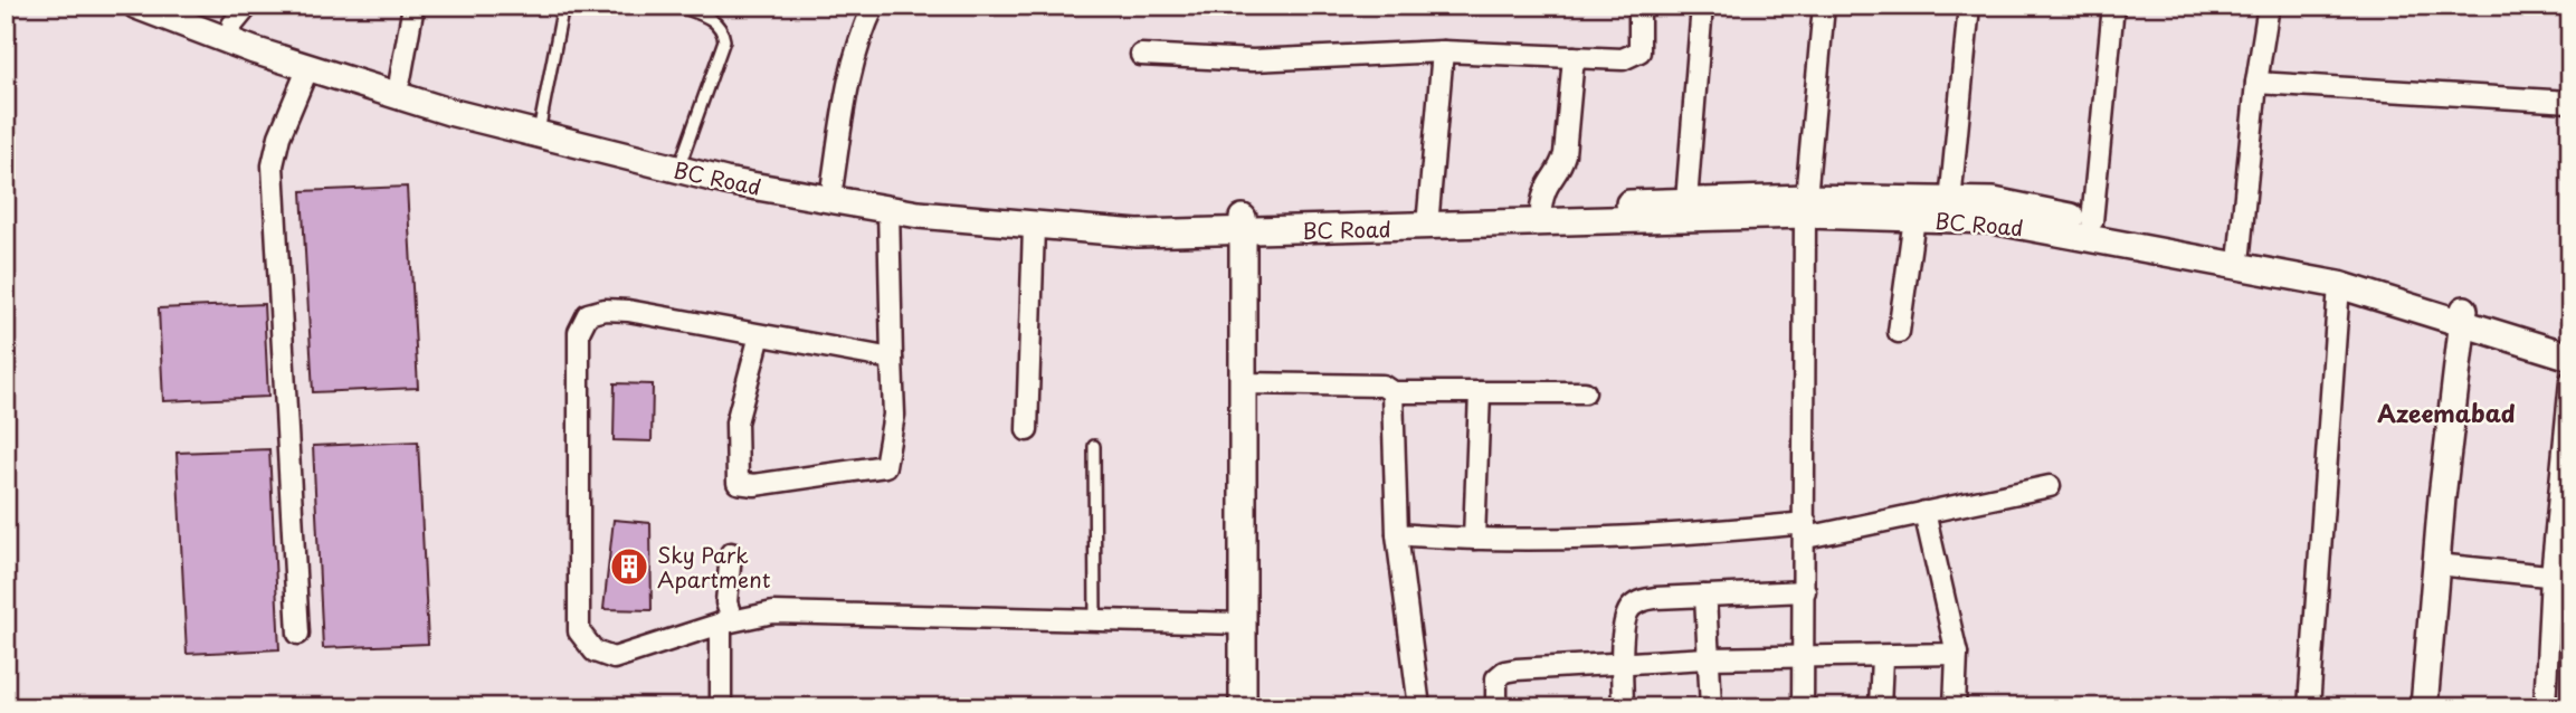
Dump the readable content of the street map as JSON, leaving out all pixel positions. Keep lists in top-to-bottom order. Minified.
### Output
{"streets":{"street":["BC Road"]},"districts":["Azeemabad"],"places":{"building":["Sky Park Apartment"]}}
